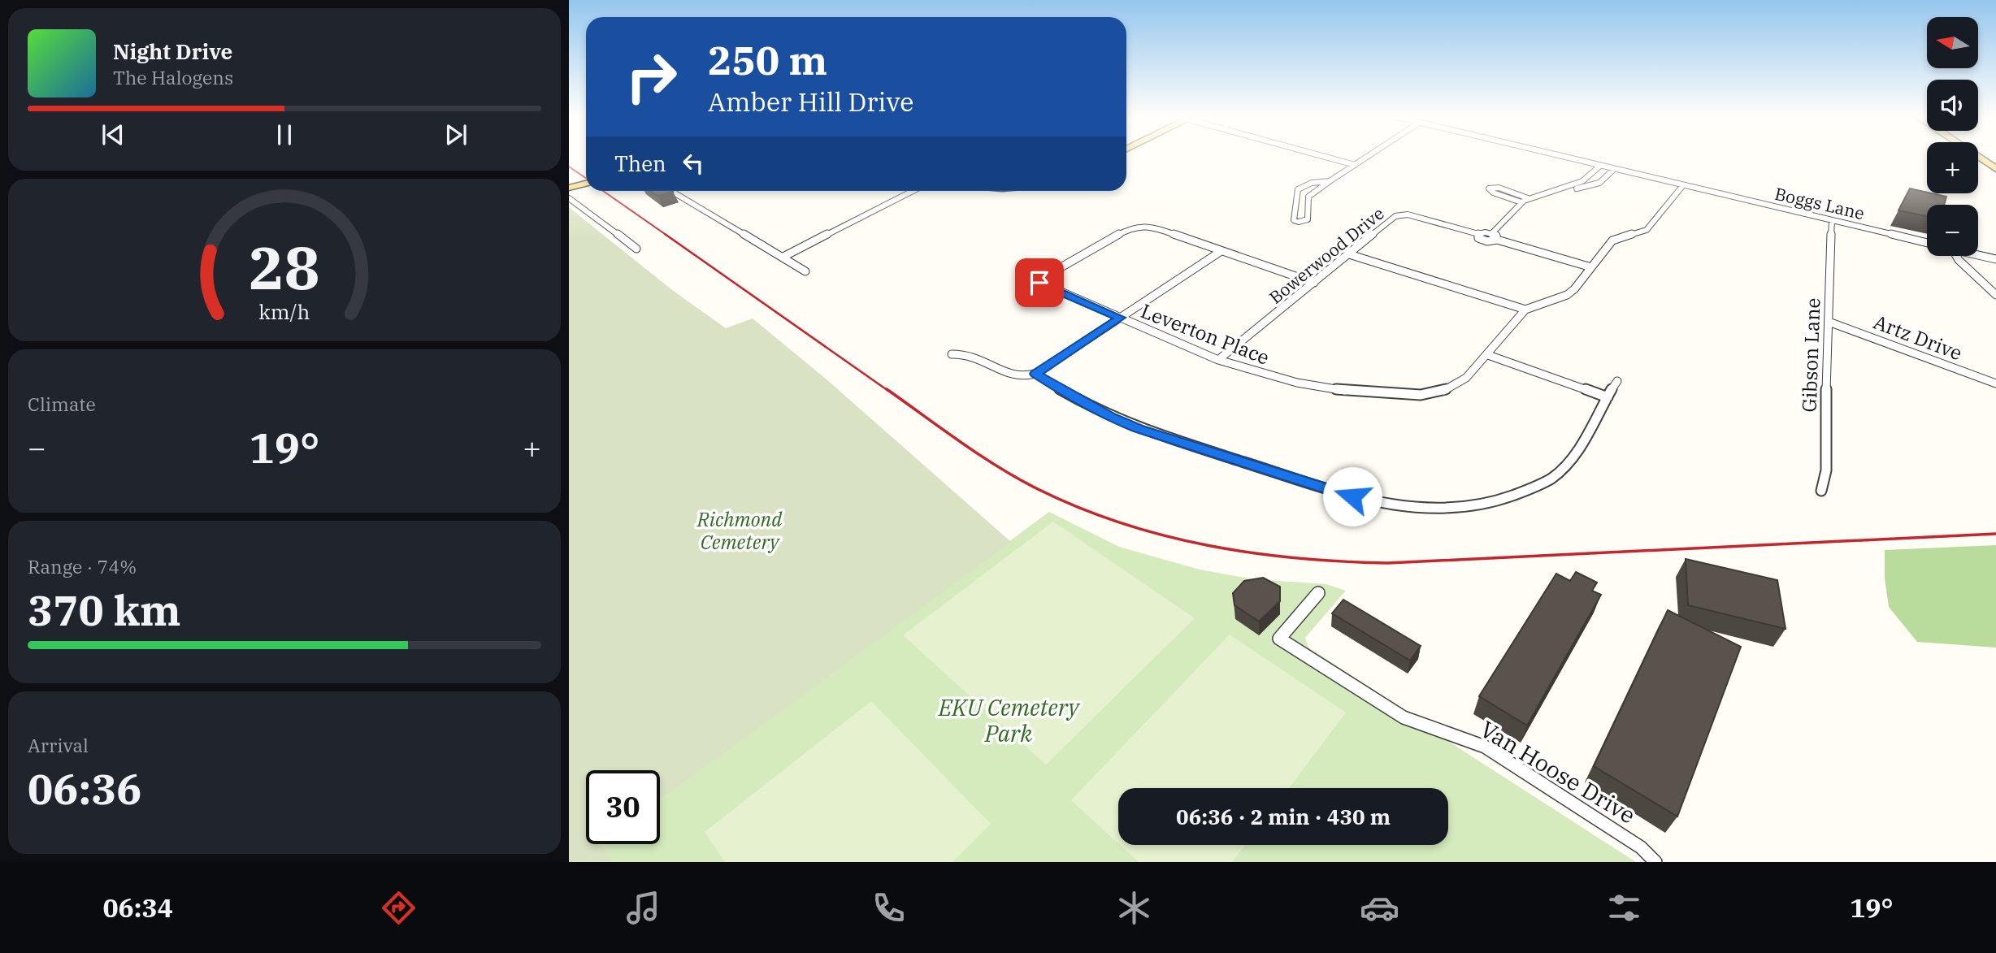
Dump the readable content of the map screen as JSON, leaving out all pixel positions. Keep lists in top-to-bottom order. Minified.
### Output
{"streets":{"street":["Boggs Lane","Bowerwood Drive","Leverton Place","Artz Drive","Gibson Lane","Van Hoose Drive"]},"crossings":[["Boggs Lane","Gibson Lane"],["Bowerwood Drive","Leverton Place"],["Artz Drive","Gibson Lane"]],"parks":["Richmond Cemetery","EKU Cemetery Park"],"north":"left","page":{"map_buttons":["+","−"],"turn":["250 m","Amber Hill Drive"],"song":["Night Drive","The Halogens"],"then":"Then","tile":["Climate",["Range · 74%","370 km"],["Arrival","06:36"]],"heat":["−","19°","+"],"limit":"30","trip":"06:36 · 2 min · 430 m","tabs":["06:34","19°"],"gauge":["28","km/h"]}}
